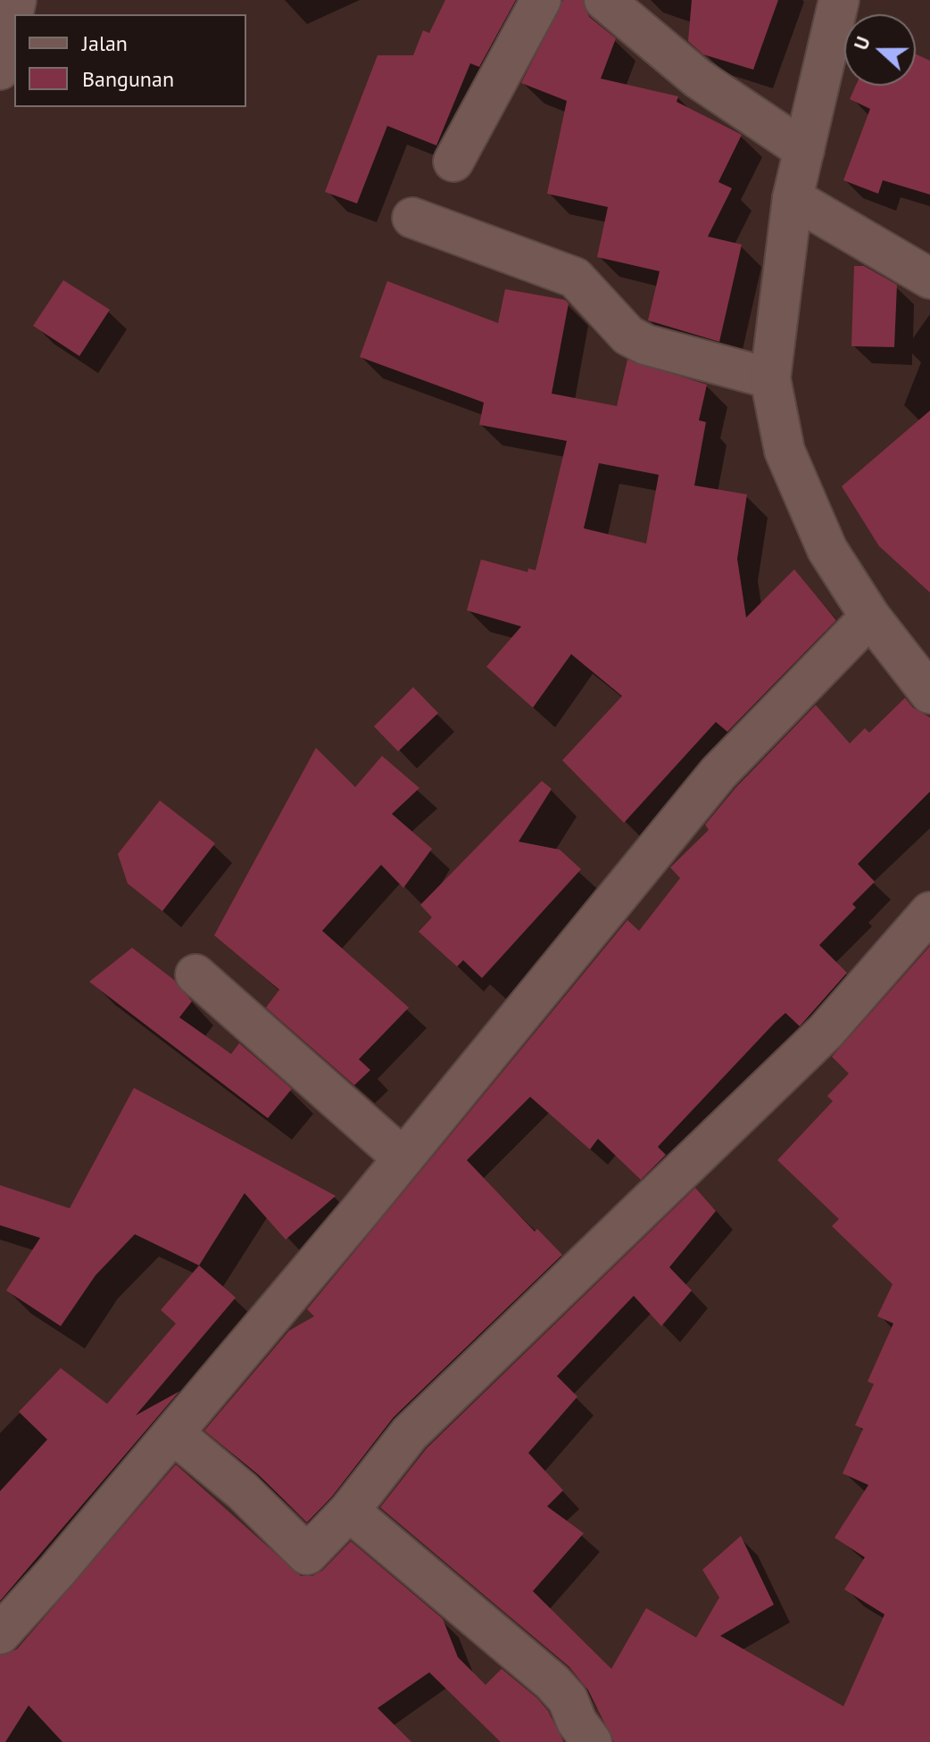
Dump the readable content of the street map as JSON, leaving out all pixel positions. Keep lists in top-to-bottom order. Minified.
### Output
{"legend":["Jalan","Bangunan"],"north":"left"}
